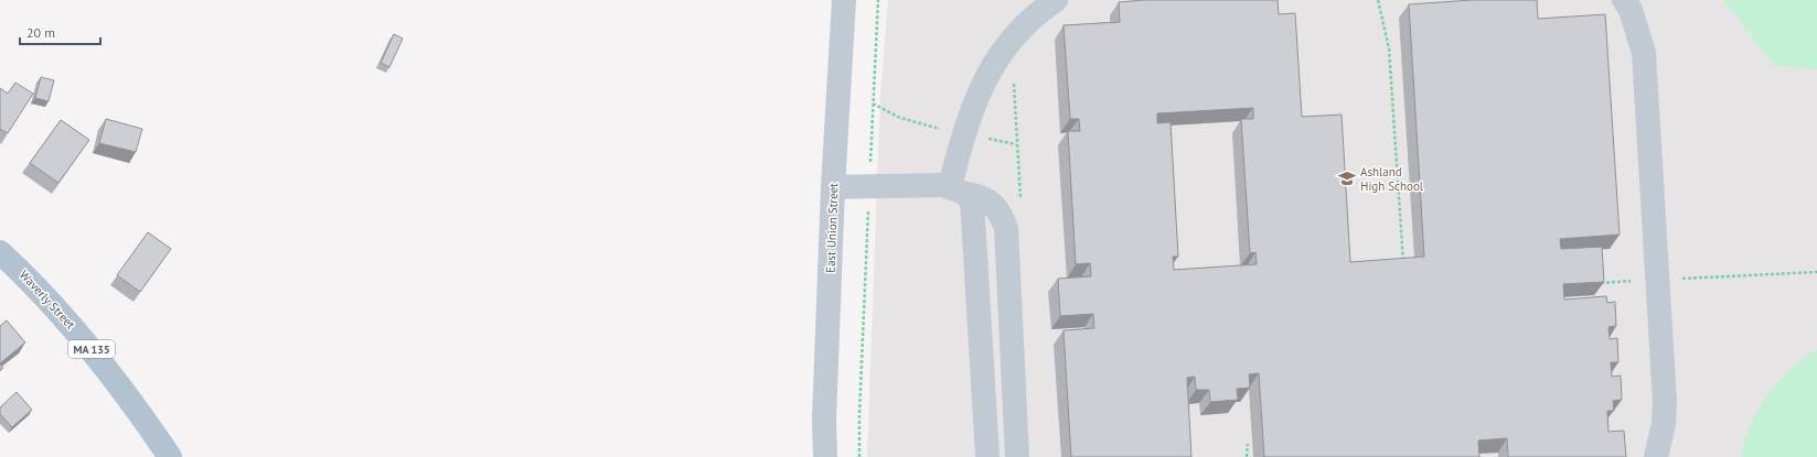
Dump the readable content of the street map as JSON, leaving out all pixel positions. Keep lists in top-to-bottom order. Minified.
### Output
{"streets":{"main road":["Waverly Street","MA 135"],"street":["East Union Street"]},"places":{"school or university":["Ashland High School"]},"scale_bar":"20 m"}
